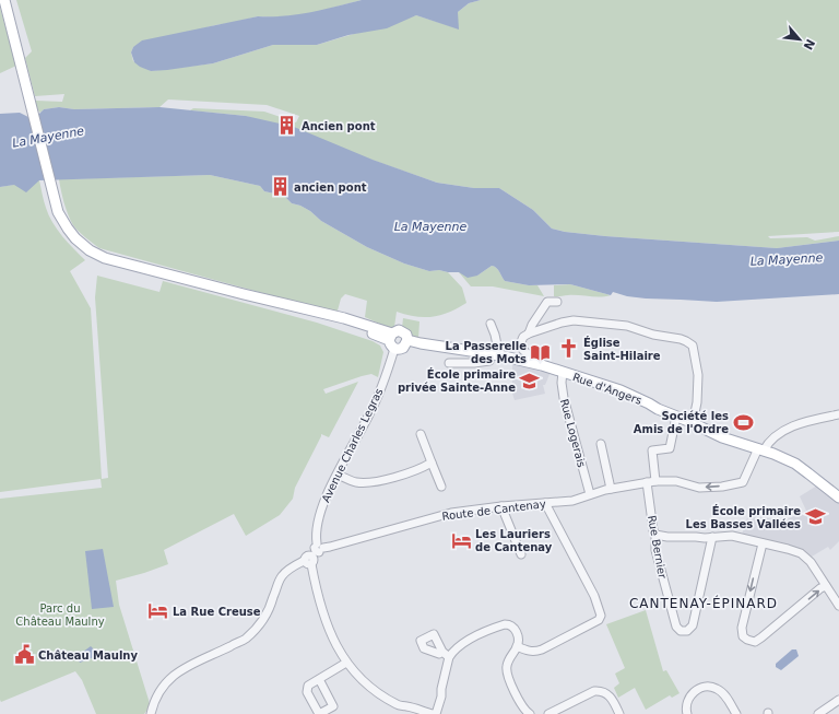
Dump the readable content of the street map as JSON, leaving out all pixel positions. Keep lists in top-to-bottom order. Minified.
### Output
{"streets":{"main road":["Rue d'Angers"],"street":["Rue Logerais","Avenue Charles Legras","Route de Cantenay","Rue Bernier"]},"crossings":[["Rue d'Angers","Rue Logerais"],["Rue d'Angers","Avenue Charles Legras"],["Rue d'Angers","Route de Cantenay"],["Rue Logerais","Route de Cantenay"],["Avenue Charles Legras","Route de Cantenay"],["Route de Cantenay","Rue Bernier"]],"districts":["CANTENAY-ÉPINARD"],"water":["La Mayenne"],"parks":["Parc du Château Maulny"],"places":{"building":["Ancien pont","ancien pont"],"church":["Église Saint-Hilaire"],"library":["La Passerelle des Mots"],"school or university":["École primaire privée Sainte-Anne","École primaire Les Basses Vallées"],"sports":["Société les Amis de l'Ordre"],"hotel":["Les Lauriers de Cantenay","La Rue Creuse"],"public building":["Château Maulny"]},"north":"bottom right"}
